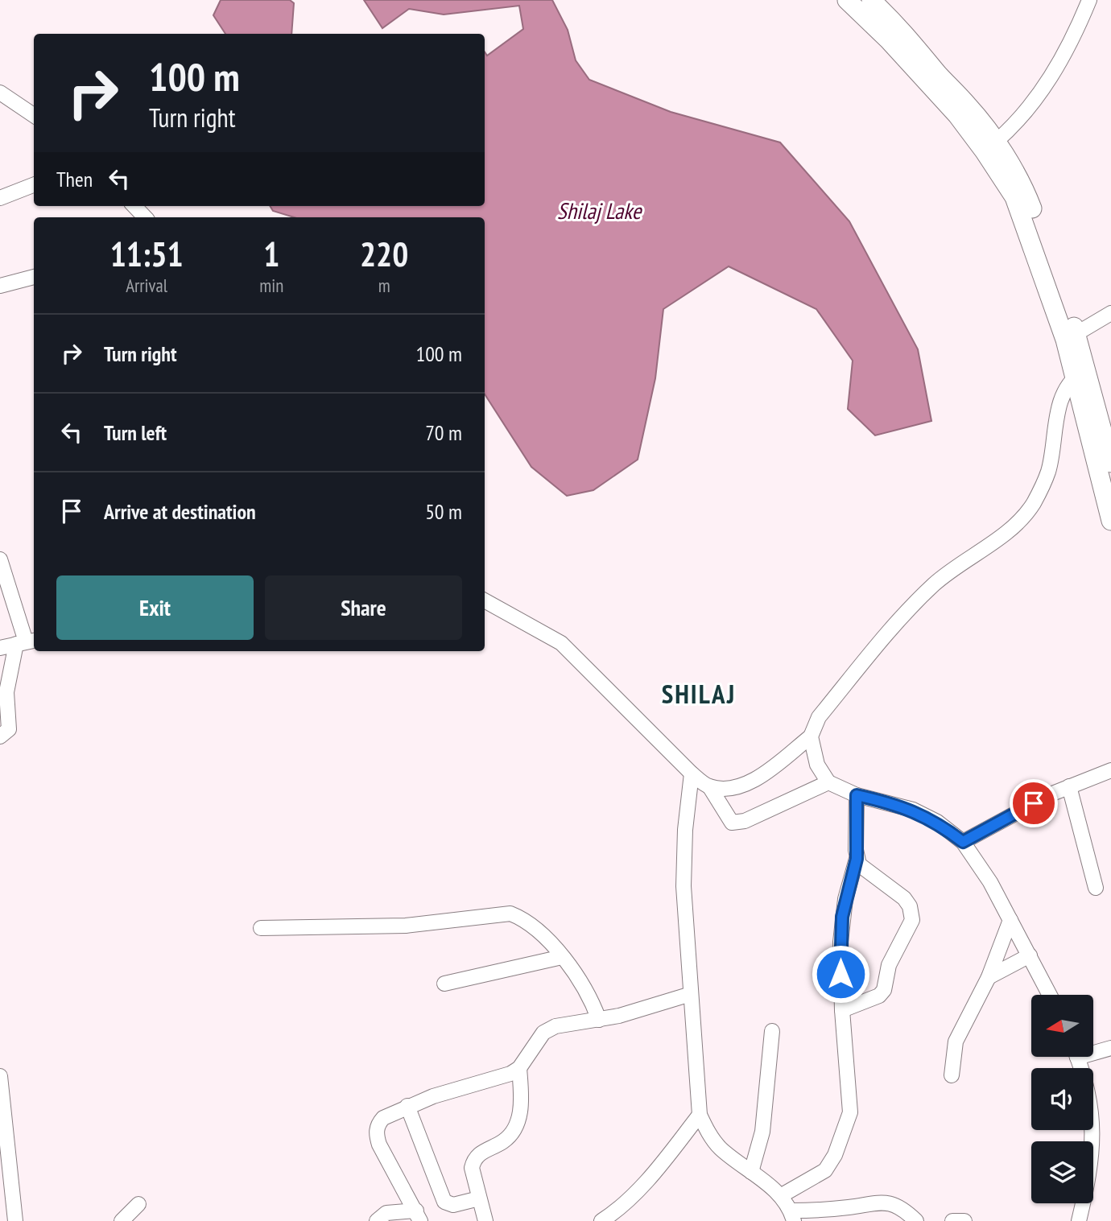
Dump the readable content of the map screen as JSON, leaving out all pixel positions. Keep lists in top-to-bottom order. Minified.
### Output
{"districts":["SHILAJ"],"water":["Shilaj Lake"],"north":"left","page":{"turn":["100 m","Turn right"],"then":"Then","eta":["11:51","Arrival","1","min","220","m"],"list":[{"name":"Turn right","value":"100 m"},{"name":"Turn left","value":"70 m"},{"name":"Arrive at destination","value":"50 m"}],"buttons":["Exit","Share"]}}
